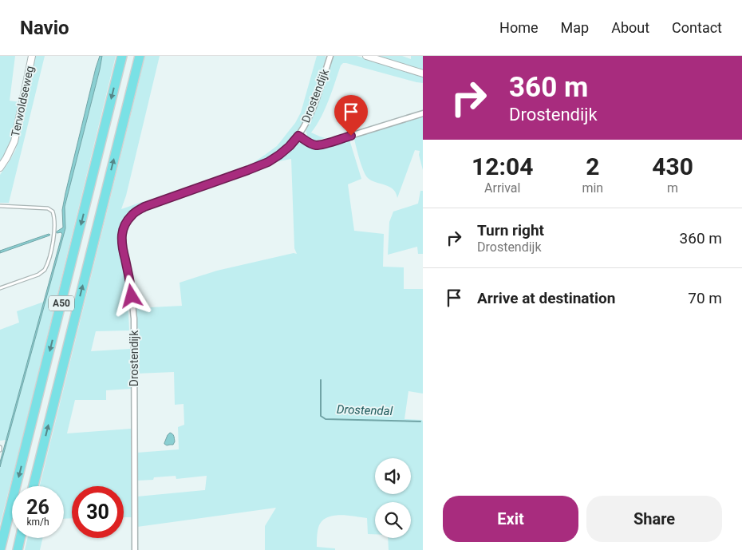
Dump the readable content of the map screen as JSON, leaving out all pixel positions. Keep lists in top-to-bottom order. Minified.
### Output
{"streets":{"highway":["A50"],"street":["Drostendijk","Terwoldseweg"]},"water":["Drostendal"],"page":{"header":"Navio","nav":["Home","Map","About","Contact"],"turn":["360 m","Drostendijk"],"eta":["12:04","Arrival","2","min","430","m"],"list":[{"name":"Turn right","note":"Drostendijk","value":"360 m"},{"name":"Arrive at destination","value":"70 m"}],"speed":"26 km/h","limit":"30","buttons":["Exit","Share"]}}
